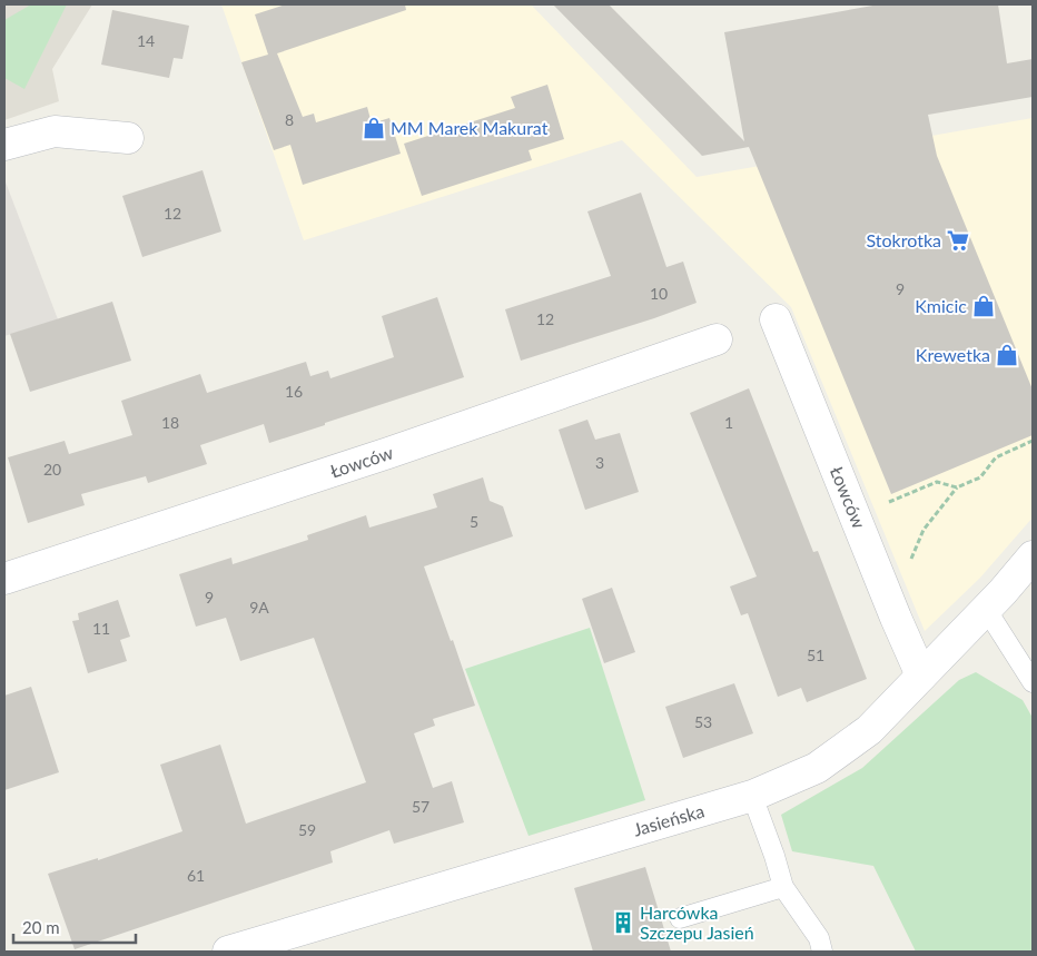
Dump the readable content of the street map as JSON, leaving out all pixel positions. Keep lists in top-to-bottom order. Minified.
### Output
{"streets":{"street":["Łowców","Jasieńska"]},"crossings":[["Łowców","Jasieńska"]],"places":{"shop":["MM Marek Makurat","Kmicic","Krewetka"],"supermarket":["Stokrotka"],"building":["Harcówka Szczepu Jasień"]},"house_numbers":["14","8","12","9","10","12","16","18","1","3","20","5","9","9A","11","51","53","57","59","61"],"scale_bar":"20 m"}
